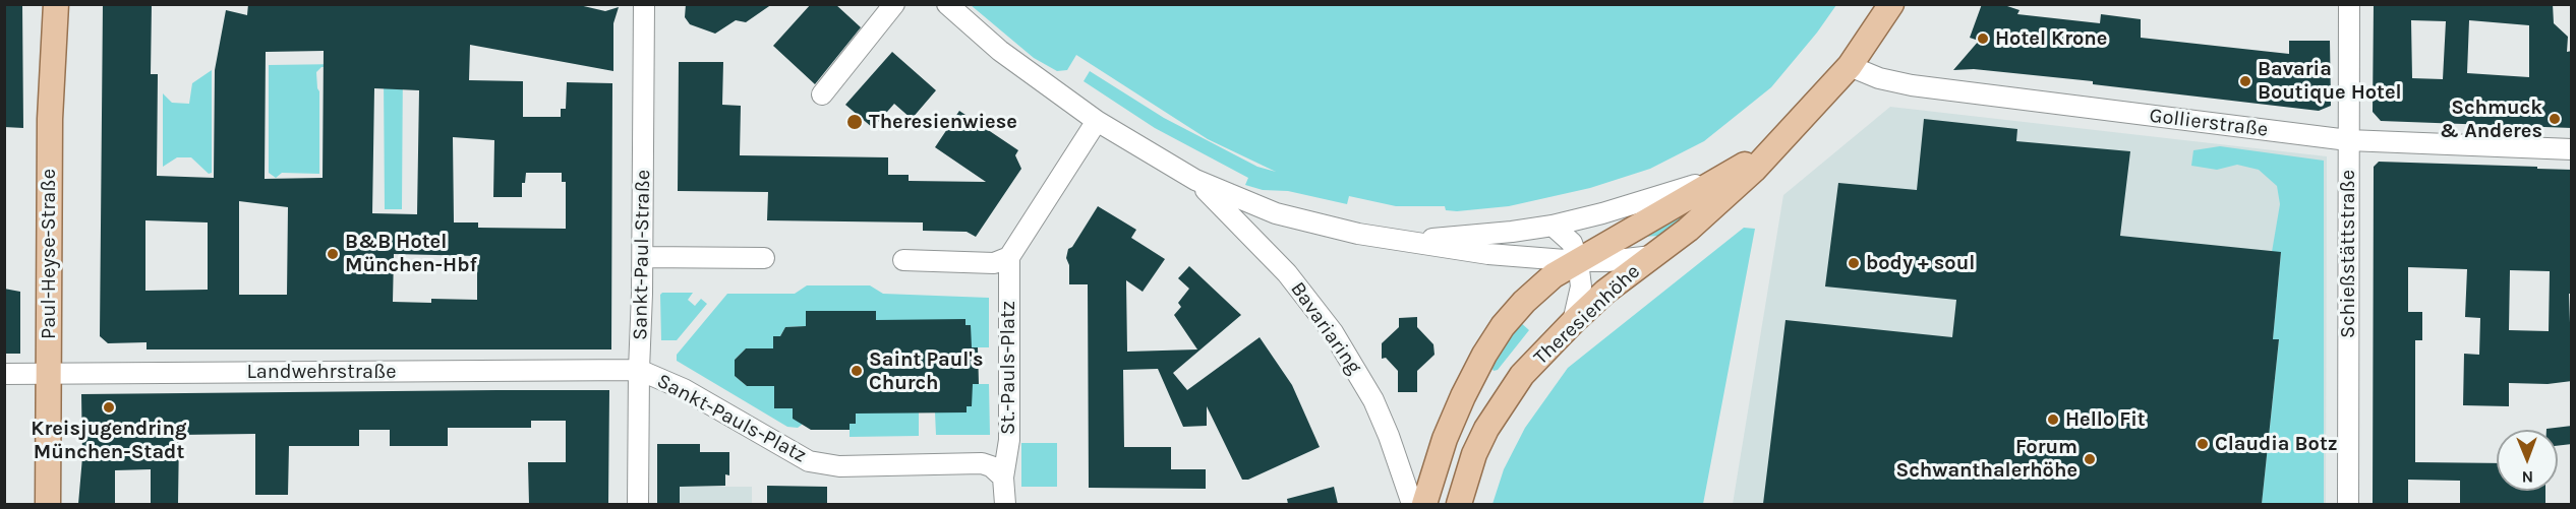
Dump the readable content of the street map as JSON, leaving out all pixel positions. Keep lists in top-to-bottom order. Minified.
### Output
{"streets":{"main road":["Paul-Heyse-Straße","Theresienhöhe"],"street":["Gollierstraße","Schießstättstraße","Sankt-Paul-Straße","Bavariaring","St.-Pauls-Platz","Landwehrstraße","Sankt-Pauls-Platz"]},"crossings":[["Gollierstraße","Schießstättstraße"],["Gollierstraße","Theresienhöhe"],["Paul-Heyse-Straße","Landwehrstraße"],["Sankt-Paul-Straße","Landwehrstraße"],["Sankt-Paul-Straße","Sankt-Pauls-Platz"],["Theresienhöhe","Bavariaring"],["St.-Pauls-Platz","Sankt-Pauls-Platz"],["Landwehrstraße","Sankt-Pauls-Platz"]],"places":["Hotel Krone","Bavaria Boutique Hotel","Schmuck & Anderes","Theresienwiese","B&B Hotel München-Hbf","body + soul","Saint Paul's Church","Kreisjugendring München-Stadt","Hello Fit","Claudia Botz","Forum Schwanthalerhöhe"],"north":"bottom"}
